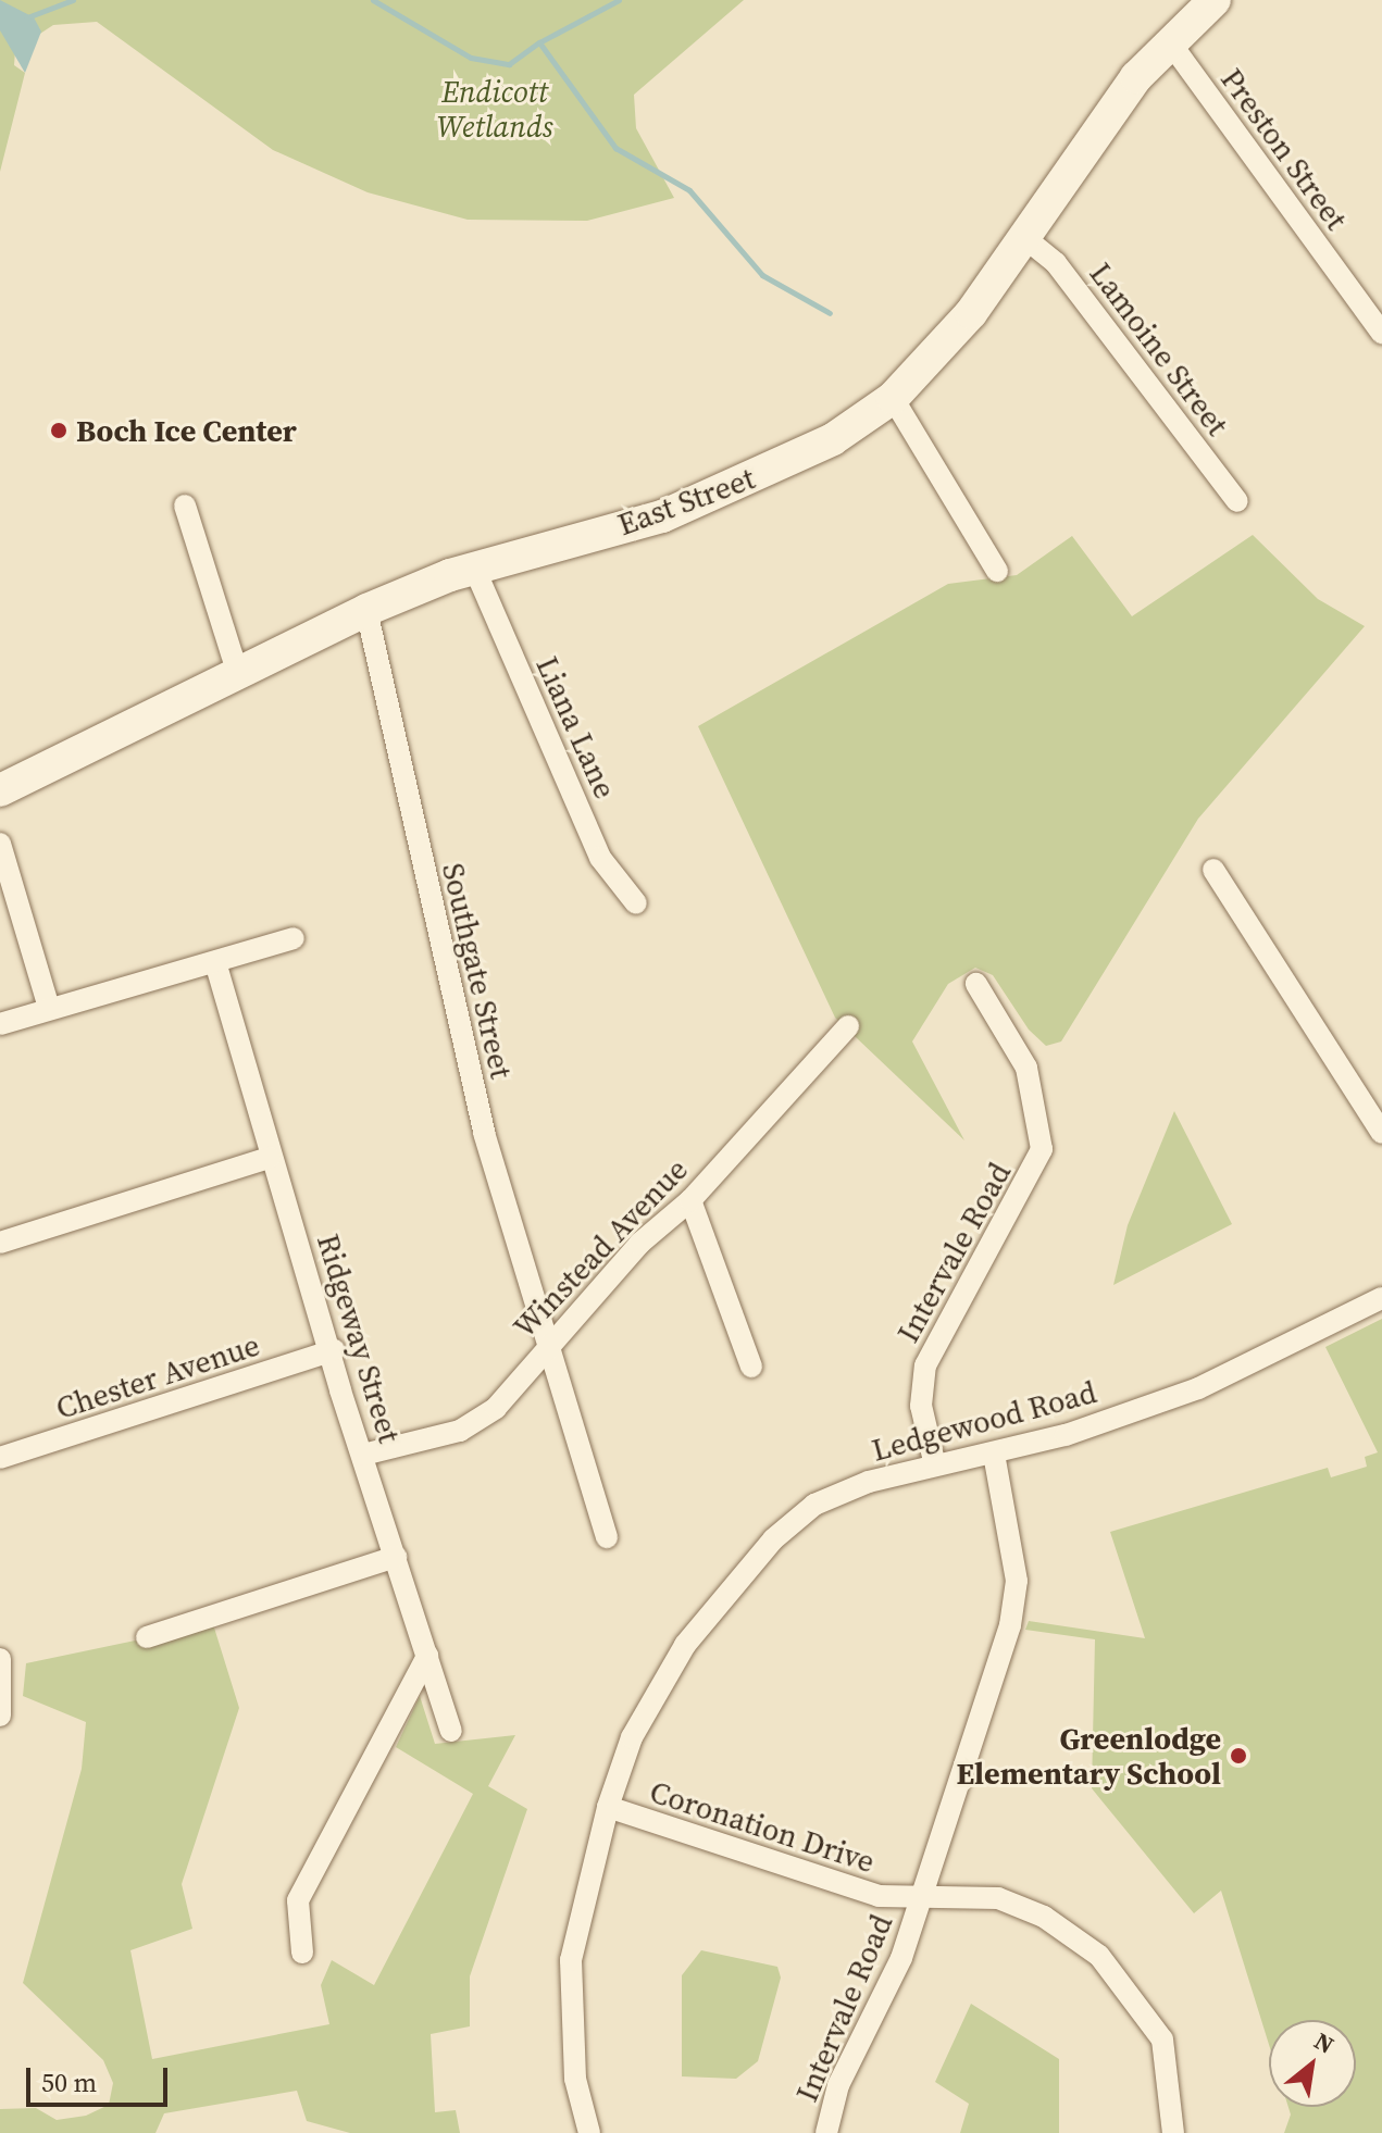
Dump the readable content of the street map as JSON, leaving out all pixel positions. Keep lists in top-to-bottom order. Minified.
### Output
{"streets":{"main road":["East Street"],"street":["Preston Street","Lamoine Street","Liana Lane","Southgate Street","Winstead Avenue","Intervale Road","Ridgeway Street","Chester Avenue","Ledgewood Road","Coronation Drive"]},"crossings":[["Preston Street","East Street"],["Lamoine Street","East Street"],["East Street","Liana Lane"],["East Street","Southgate Street"],["Southgate Street","Winstead Avenue"],["Winstead Avenue","Ridgeway Street"],["Intervale Road","Ledgewood Road"],["Intervale Road","Coronation Drive"],["Ridgeway Street","Chester Avenue"],["Ledgewood Road","Coronation Drive"]],"parks":["Endicott Wetlands"],"places":["Boch Ice Center","Greenlodge Elementary School"],"scale_bar":"50 m","north":"top right"}
